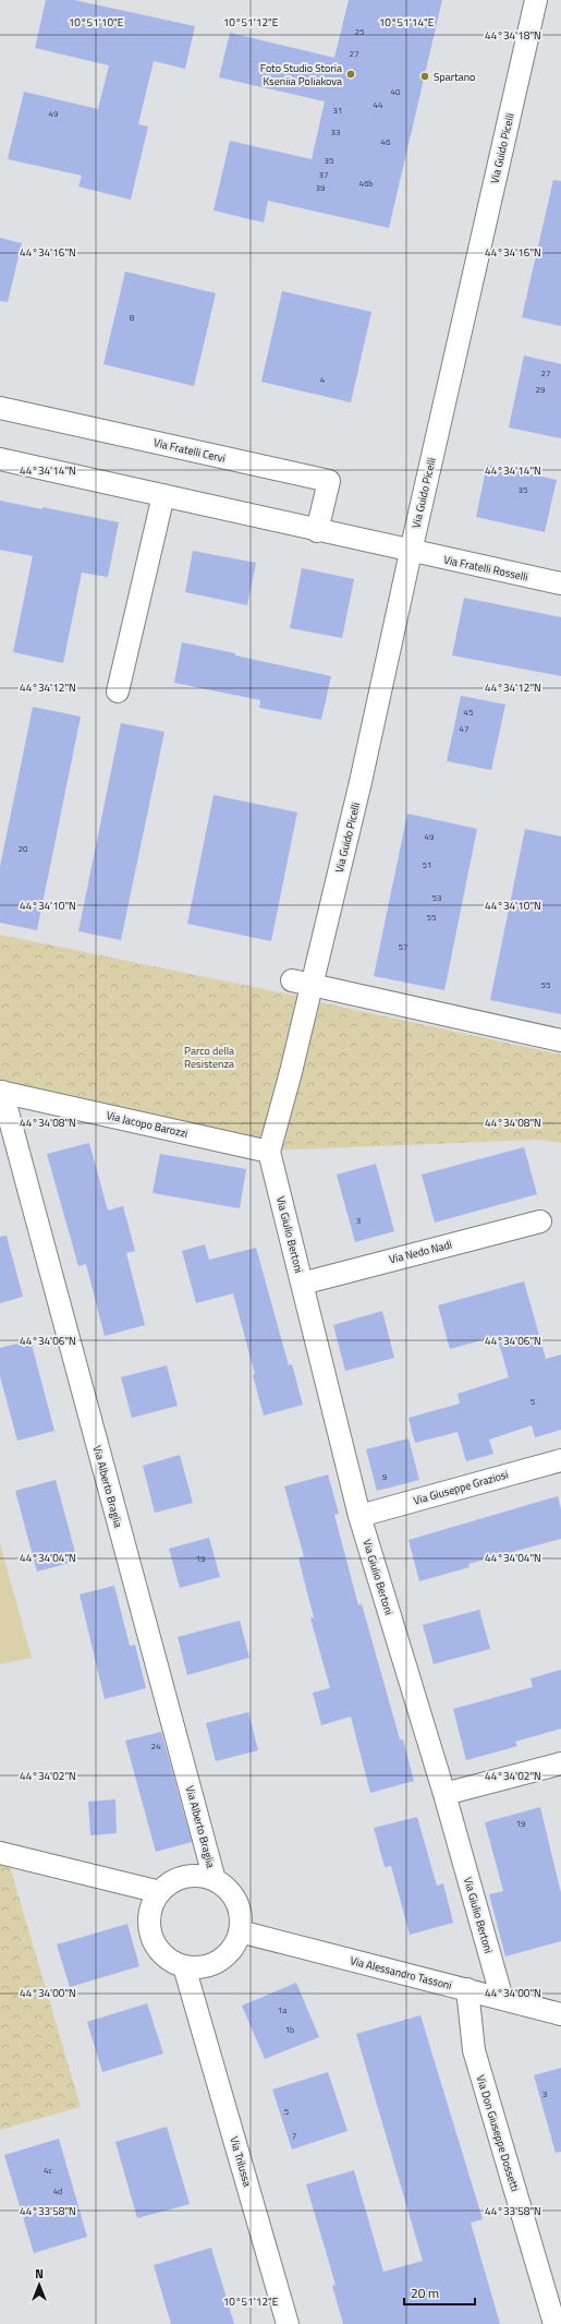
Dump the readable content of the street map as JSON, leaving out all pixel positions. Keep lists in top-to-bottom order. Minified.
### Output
{"streets":{"street":["Via Guido Picelli","Via Fratelli Cervi","Via Fratelli Rosselli","Via Jacopo Barozzi","Via Giulio Bertoni","Via Nedo Nadi","Via Alberto Braglia","Via Giuseppe Graziosi","Via Alessandro Tassoni","Via Don Giuseppe Dossetti","Via Trilussa"]},"crossings":[["Via Guido Picelli","Via Fratelli Rosselli"],["Via Guido Picelli","Via Jacopo Barozzi"],["Via Guido Picelli","Via Giulio Bertoni"],["Via Jacopo Barozzi","Via Giulio Bertoni"],["Via Jacopo Barozzi","Via Alberto Braglia"],["Via Giulio Bertoni","Via Nedo Nadi"],["Via Giulio Bertoni","Via Giuseppe Graziosi"],["Via Giulio Bertoni","Via Alessandro Tassoni"],["Via Alberto Braglia","Via Alessandro Tassoni"],["Via Alberto Braglia","Via Trilussa"],["Via Alessandro Tassoni","Via Don Giuseppe Dossetti"],["Via Alessandro Tassoni","Via Trilussa"]],"parks":["Parco della Resistenza"],"places":["Foto Studio Storia Kseniia Poliakova","Spartano"],"house_numbers":["25","27","40","44","31","49","33","46","35","37","46b","39","8","27","4","29","35","45","47","49","20","51","53","55","57","55","3","5","9","19","24","19","1a","1b","3","5","7","4c","4d"],"scale_bar":"20 m","north":"top","coordinates":["10°51'10\"E","10°51'12\"E","10°51'14\"E","44°34'18\"N","44°34'16\"N","44°34'14\"N","44°34'12\"N","44°34'10\"N","44°34'08\"N","44°34'06\"N","44°34'04\"N","44°34'02\"N","44°34'00\"N","44°33'58\"N"]}
